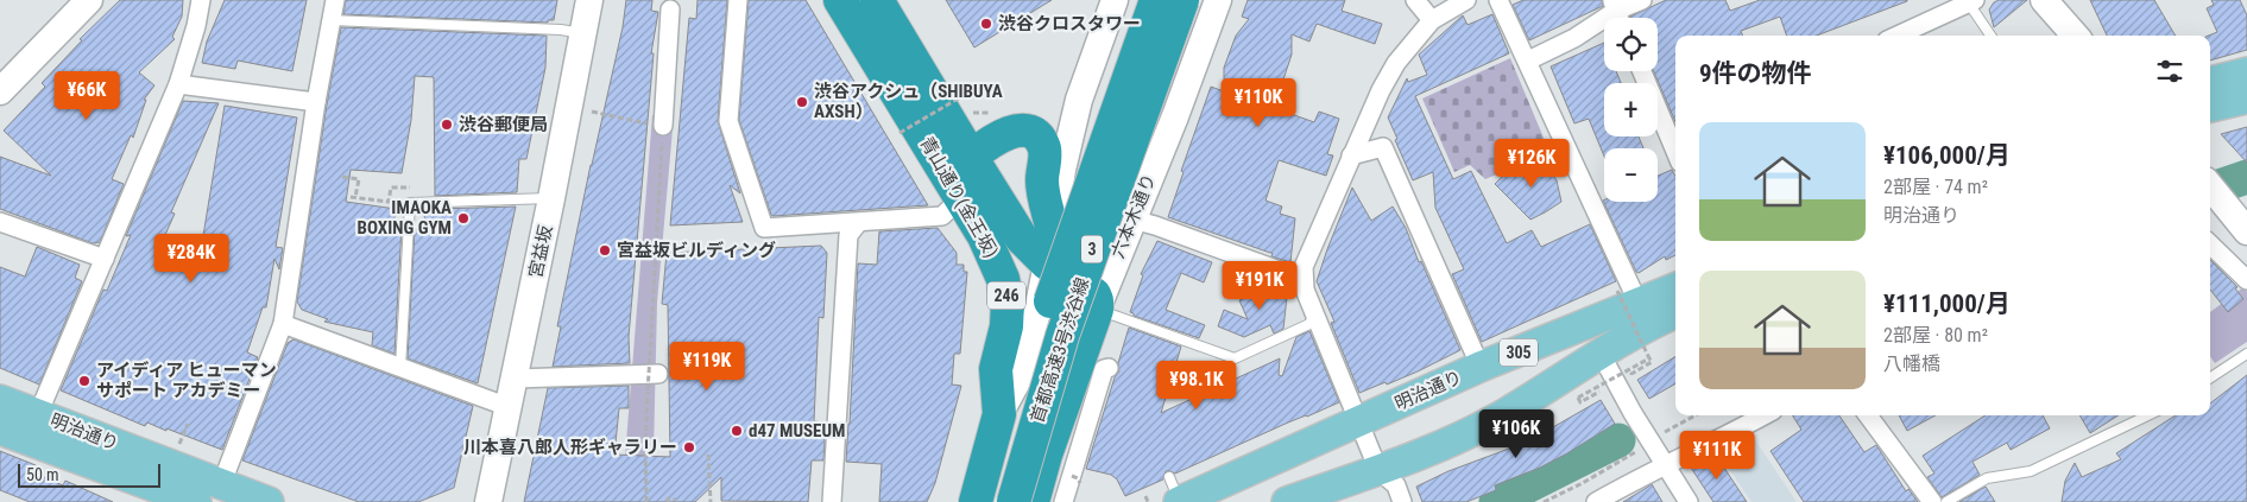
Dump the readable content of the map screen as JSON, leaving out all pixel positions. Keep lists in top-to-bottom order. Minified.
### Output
{"streets":{"highway":["青山通り(金王坂)","六本木通り","3","246","首都高速3号渋谷線"],"main road":["宮益坂","305","明治通り"]},"crossings":[["青山通り(金王坂)","六本木通り"],["青山通り(金王坂)","246"]],"places":["渋谷クロスタワー","渋谷アクシュ（SHIBUYA AXSH）","渋谷郵便局","IMAOKA BOXING GYM","宮益坂ビルディング","アイディア ヒューマン サポート アカデミー","d47 MUSEUM","川本喜八郎人形ギャラリー"],"scale_bar":"50 m","page":{"map_buttons":["+","−"],"heading":"9件の物件","price":["¥66K","¥110K","¥126K","¥284K","¥191K","¥119K","¥98.1K","¥106K","¥111K"],"list":[{"name":"¥106,000/月","note":"2部屋 · 74 m² · 明治通り"},{"name":"¥111,000/月","note":"2部屋 · 80 m² · 八幡橋"}],"scale":"50 m"}}
